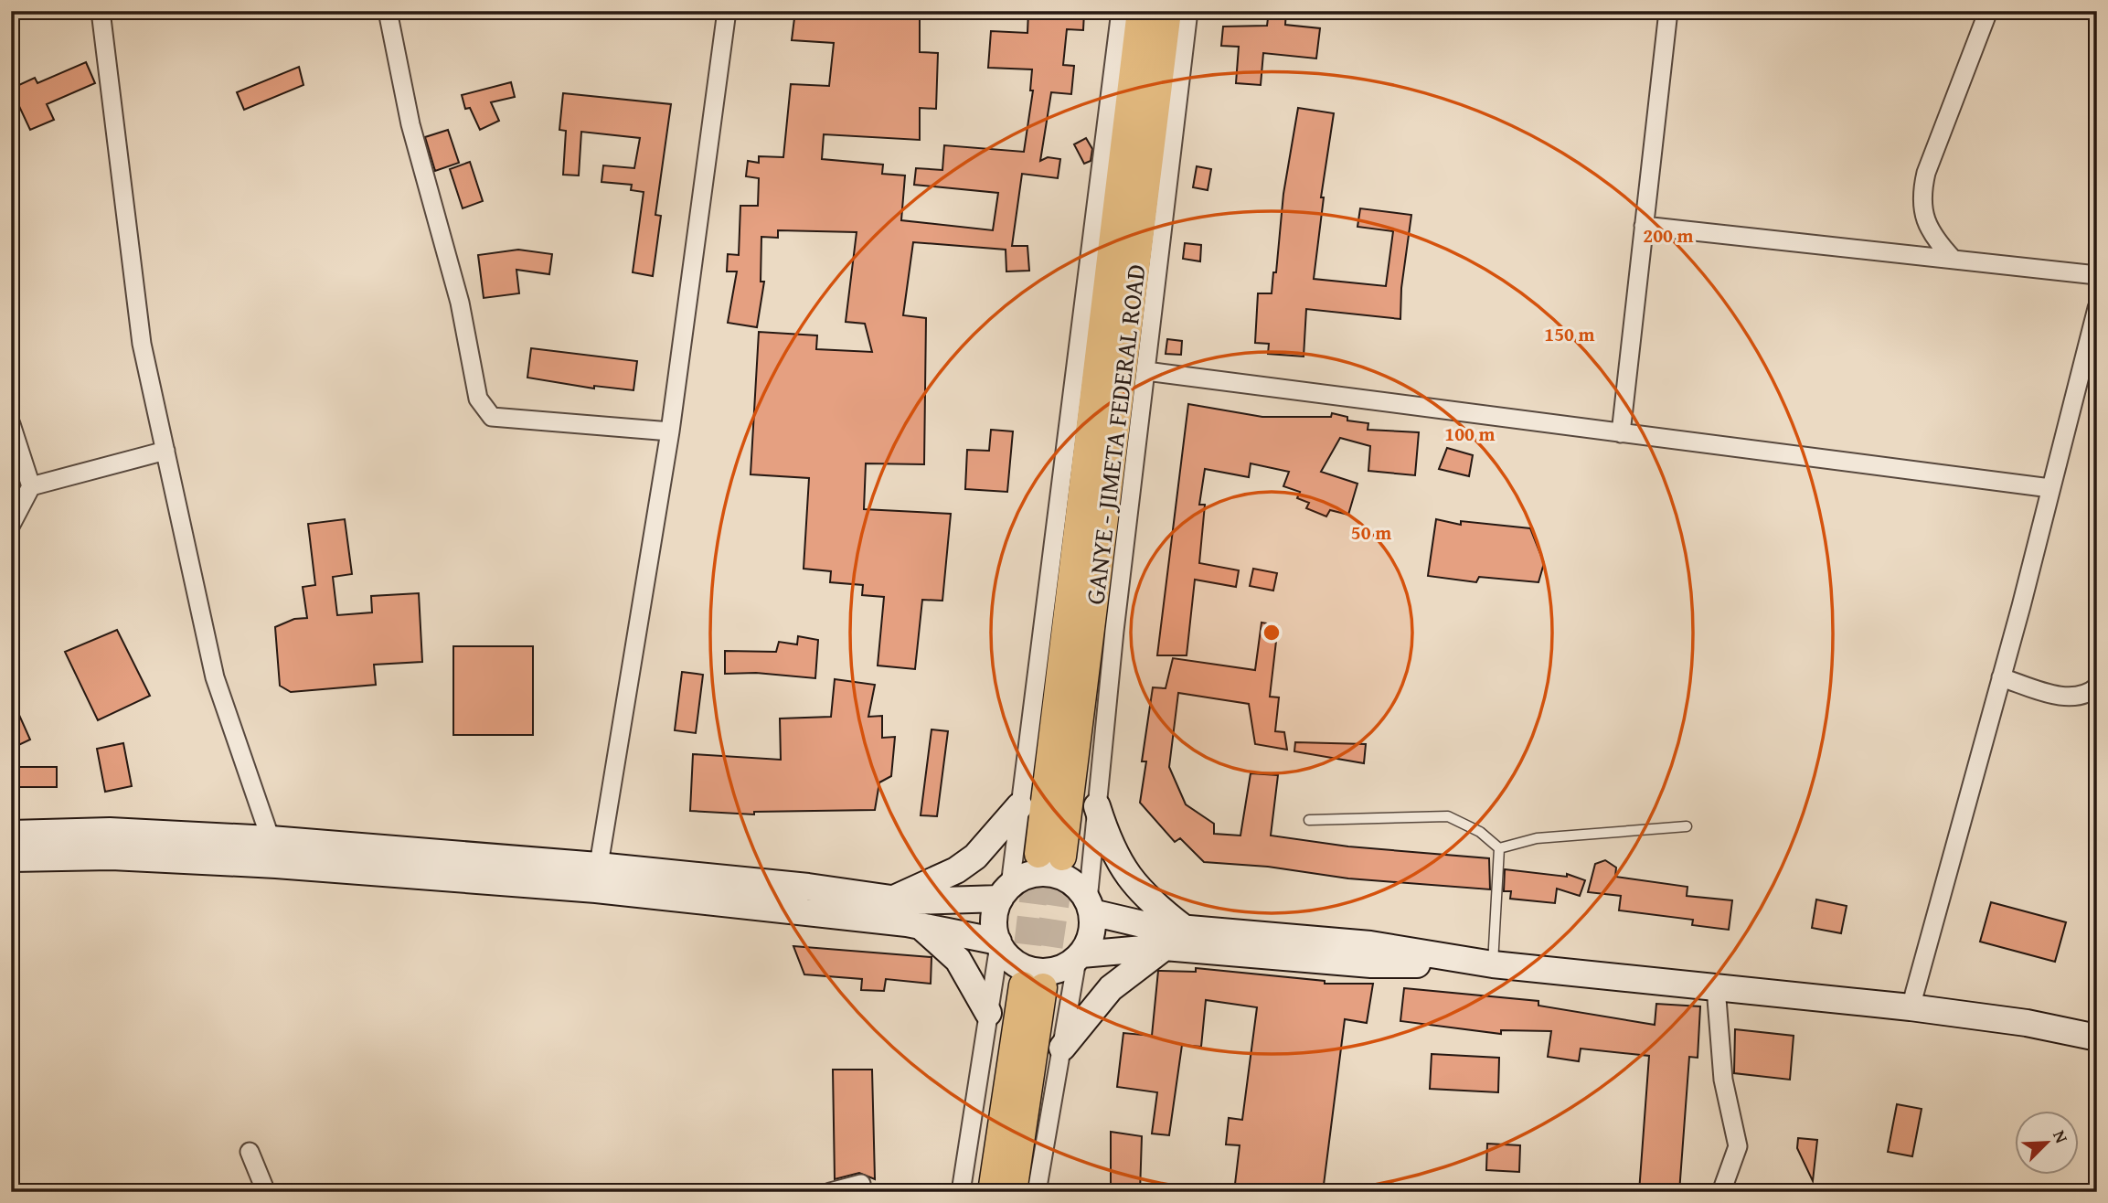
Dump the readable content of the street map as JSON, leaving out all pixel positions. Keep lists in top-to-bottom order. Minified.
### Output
{"streets":{"main road":["GANYE - JIMETA FEDERAL ROAD"]},"north":"top right","rings":["200 m","150 m","100 m","50 m"]}
